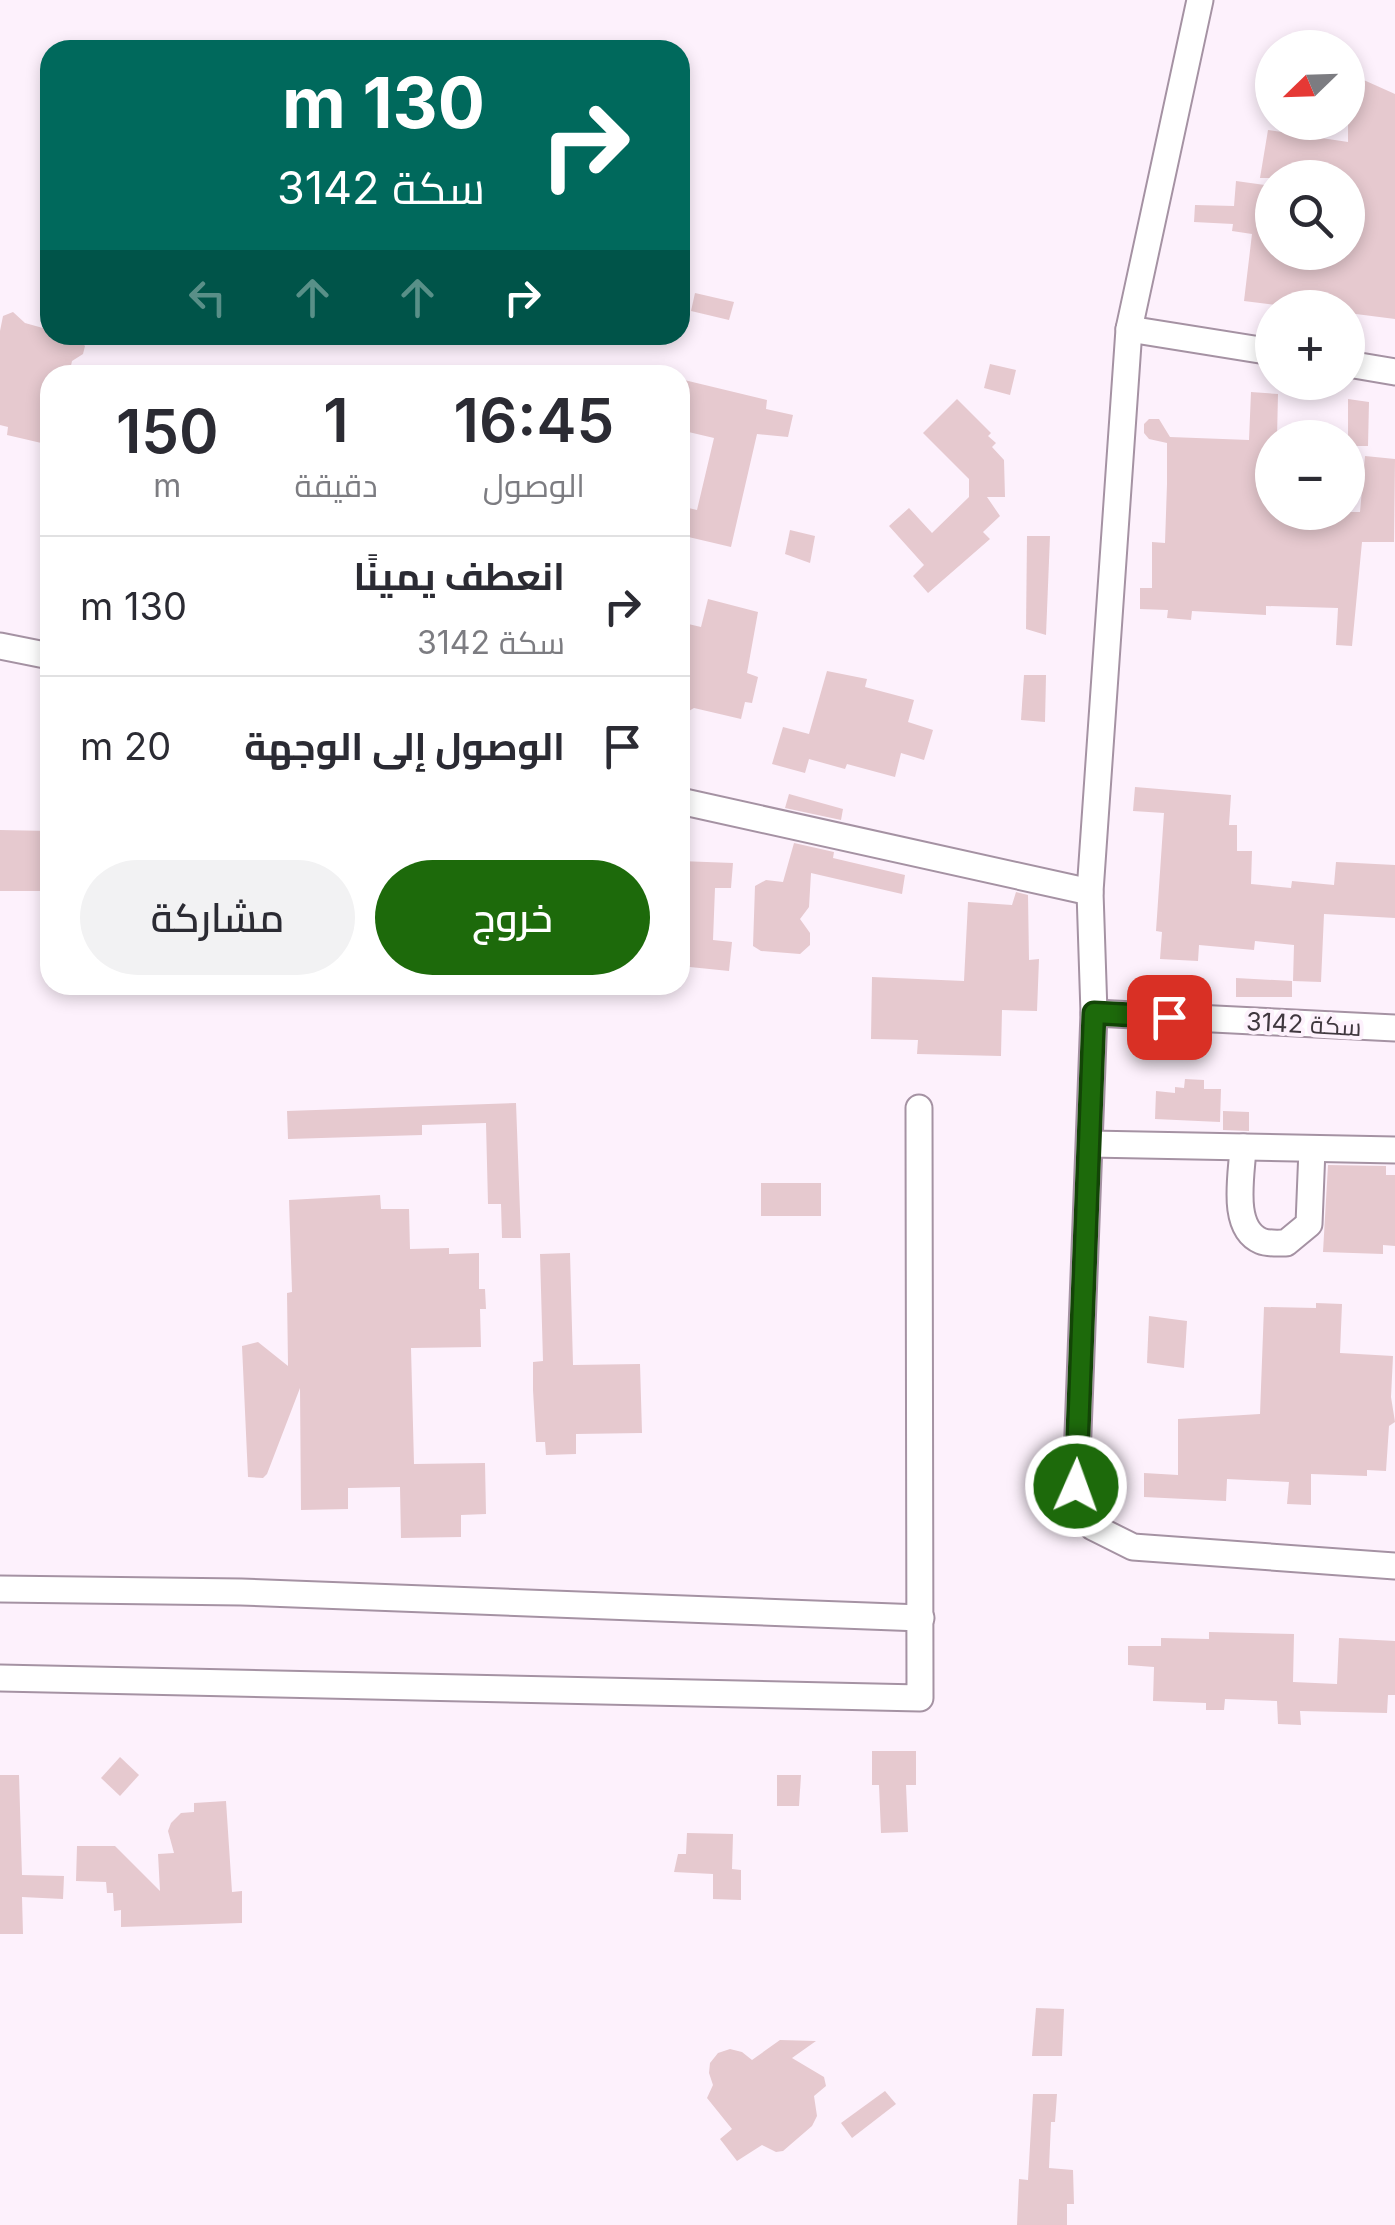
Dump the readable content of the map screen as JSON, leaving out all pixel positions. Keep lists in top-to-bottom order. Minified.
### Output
{"streets":{"street":["سكة 3142"]},"north":"bottom left","page":{"map_buttons":["+","−"],"turn":["130 m","سكة 3142"],"eta":["16:45","الوصول","1","دقيقة","150","m"],"list":[{"name":"انعطف يمينًا","note":"سكة 3142","value":"130 m"},{"name":"الوصول إلى الوجهة","value":"20 m"}],"buttons":["خروج","مشاركة"]}}
